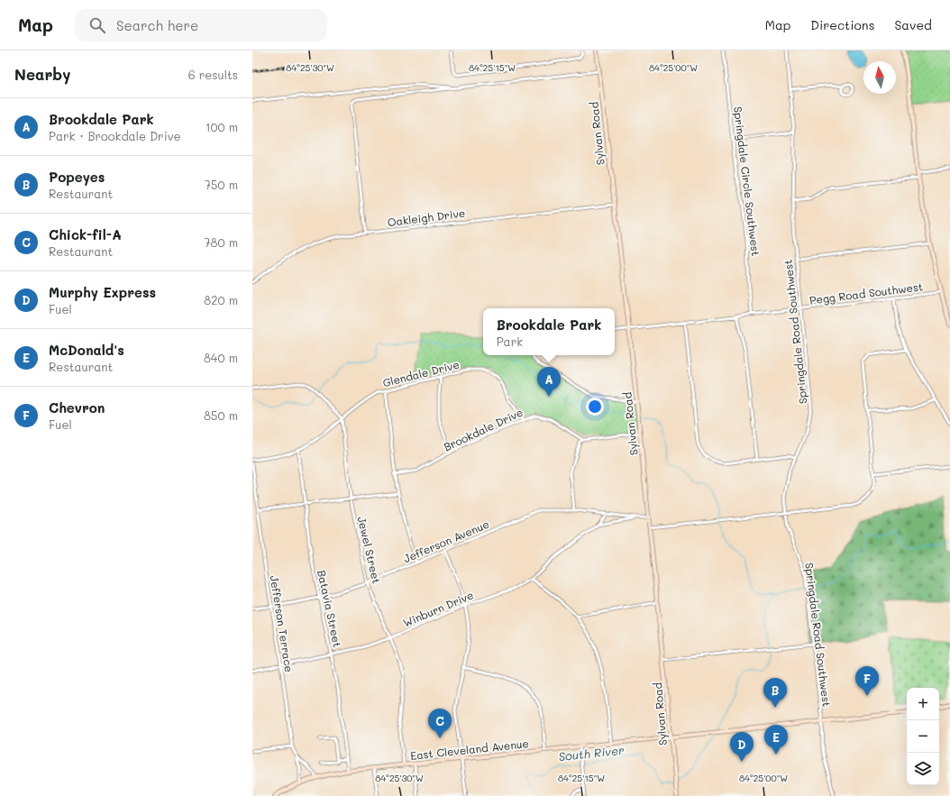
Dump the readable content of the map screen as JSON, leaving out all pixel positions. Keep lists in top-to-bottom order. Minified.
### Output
{"streets":{"main road":["Sylvan Road","East Cleveland Avenue"],"street":["Springdale Circle Southwest","Oakleigh Drive","Pegg Road Southwest","Springdale Road Southwest","Glendale Drive","Brookdale Drive","Jefferson Avenue","Jewel Street","Batavia Street","Winburn Drive","Jefferson Terrace"]},"crossings":[["Sylvan Road","Oakleigh Drive"],["Sylvan Road","Pegg Road Southwest"],["Sylvan Road","Jefferson Avenue"],["Sylvan Road","East Cleveland Avenue"],["Springdale Circle Southwest","Pegg Road Southwest"],["Pegg Road Southwest","Springdale Road Southwest"],["Springdale Road Southwest","East Cleveland Avenue"],["Glendale Drive","Brookdale Drive"],["Glendale Drive","Jewel Street"],["Glendale Drive","Batavia Street"],["Jefferson Avenue","Jewel Street"],["Jefferson Avenue","Batavia Street"],["Jefferson Avenue","Winburn Drive"],["Jefferson Avenue","Jefferson Terrace"],["Jewel Street","Winburn Drive"],["Jewel Street","East Cleveland Avenue"],["Batavia Street","Winburn Drive"],["Batavia Street","East Cleveland Avenue"],["Winburn Drive","Jefferson Terrace"],["Jefferson Terrace","East Cleveland Avenue"]],"water":["South River"],"north":"top","page":{"header":"Map","search":"Search here","nav":["Map","Directions","Saved"],"heading":["Nearby","6 results"],"list":[{"mark":"A","name":"Brookdale Park","note":"Park · Brookdale Drive","value":"100 m"},{"mark":"B","name":"Popeyes","note":"Restaurant","value":"750 m"},{"mark":"C","name":"Chick-fil-A","note":"Restaurant","value":"780 m"},{"mark":"D","name":"Murphy Express","note":"Fuel","value":"820 m"},{"mark":"E","name":"McDonald's","note":"Restaurant","value":"840 m"},{"mark":"F","name":"Chevron","note":"Fuel","value":"850 m"}],"popup":["Brookdale Park","Park"],"pins":["A","F","B","C","E","D"],"map_buttons":["+","−"]},"coordinates":["84°25'30\"W","84°25'15\"W","84°25'00\"W"]}
